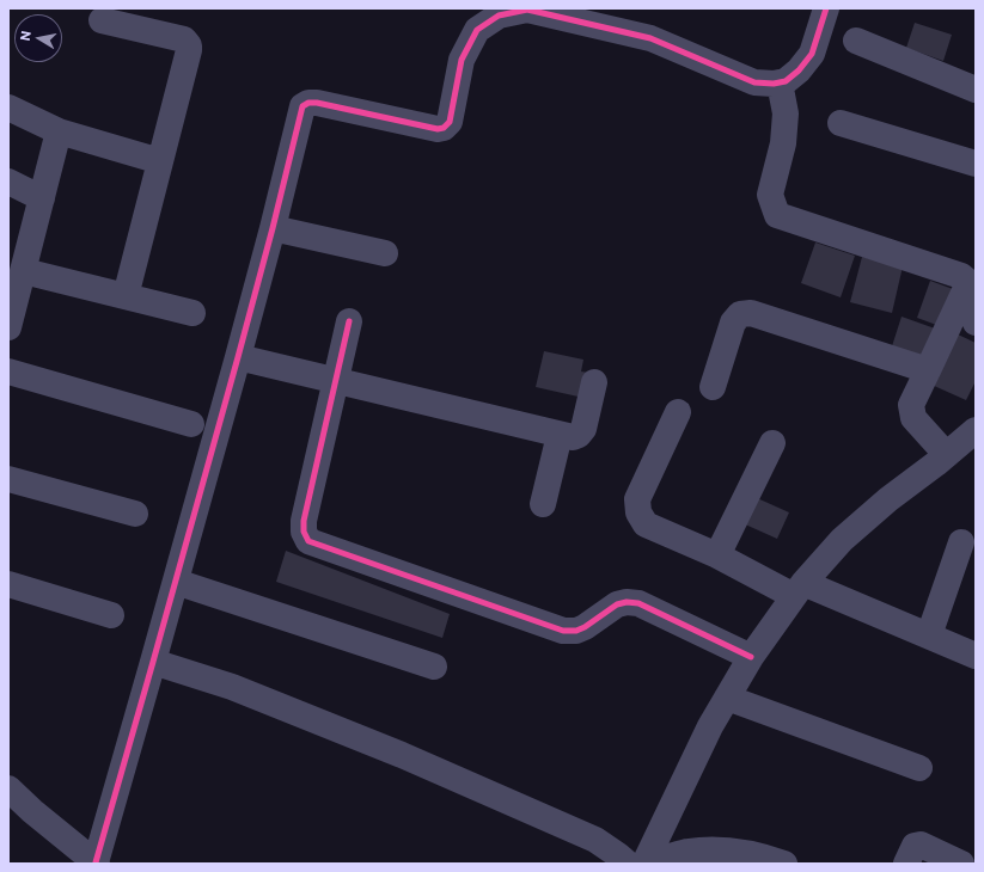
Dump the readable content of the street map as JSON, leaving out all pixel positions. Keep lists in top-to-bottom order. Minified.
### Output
{"north":"left"}
